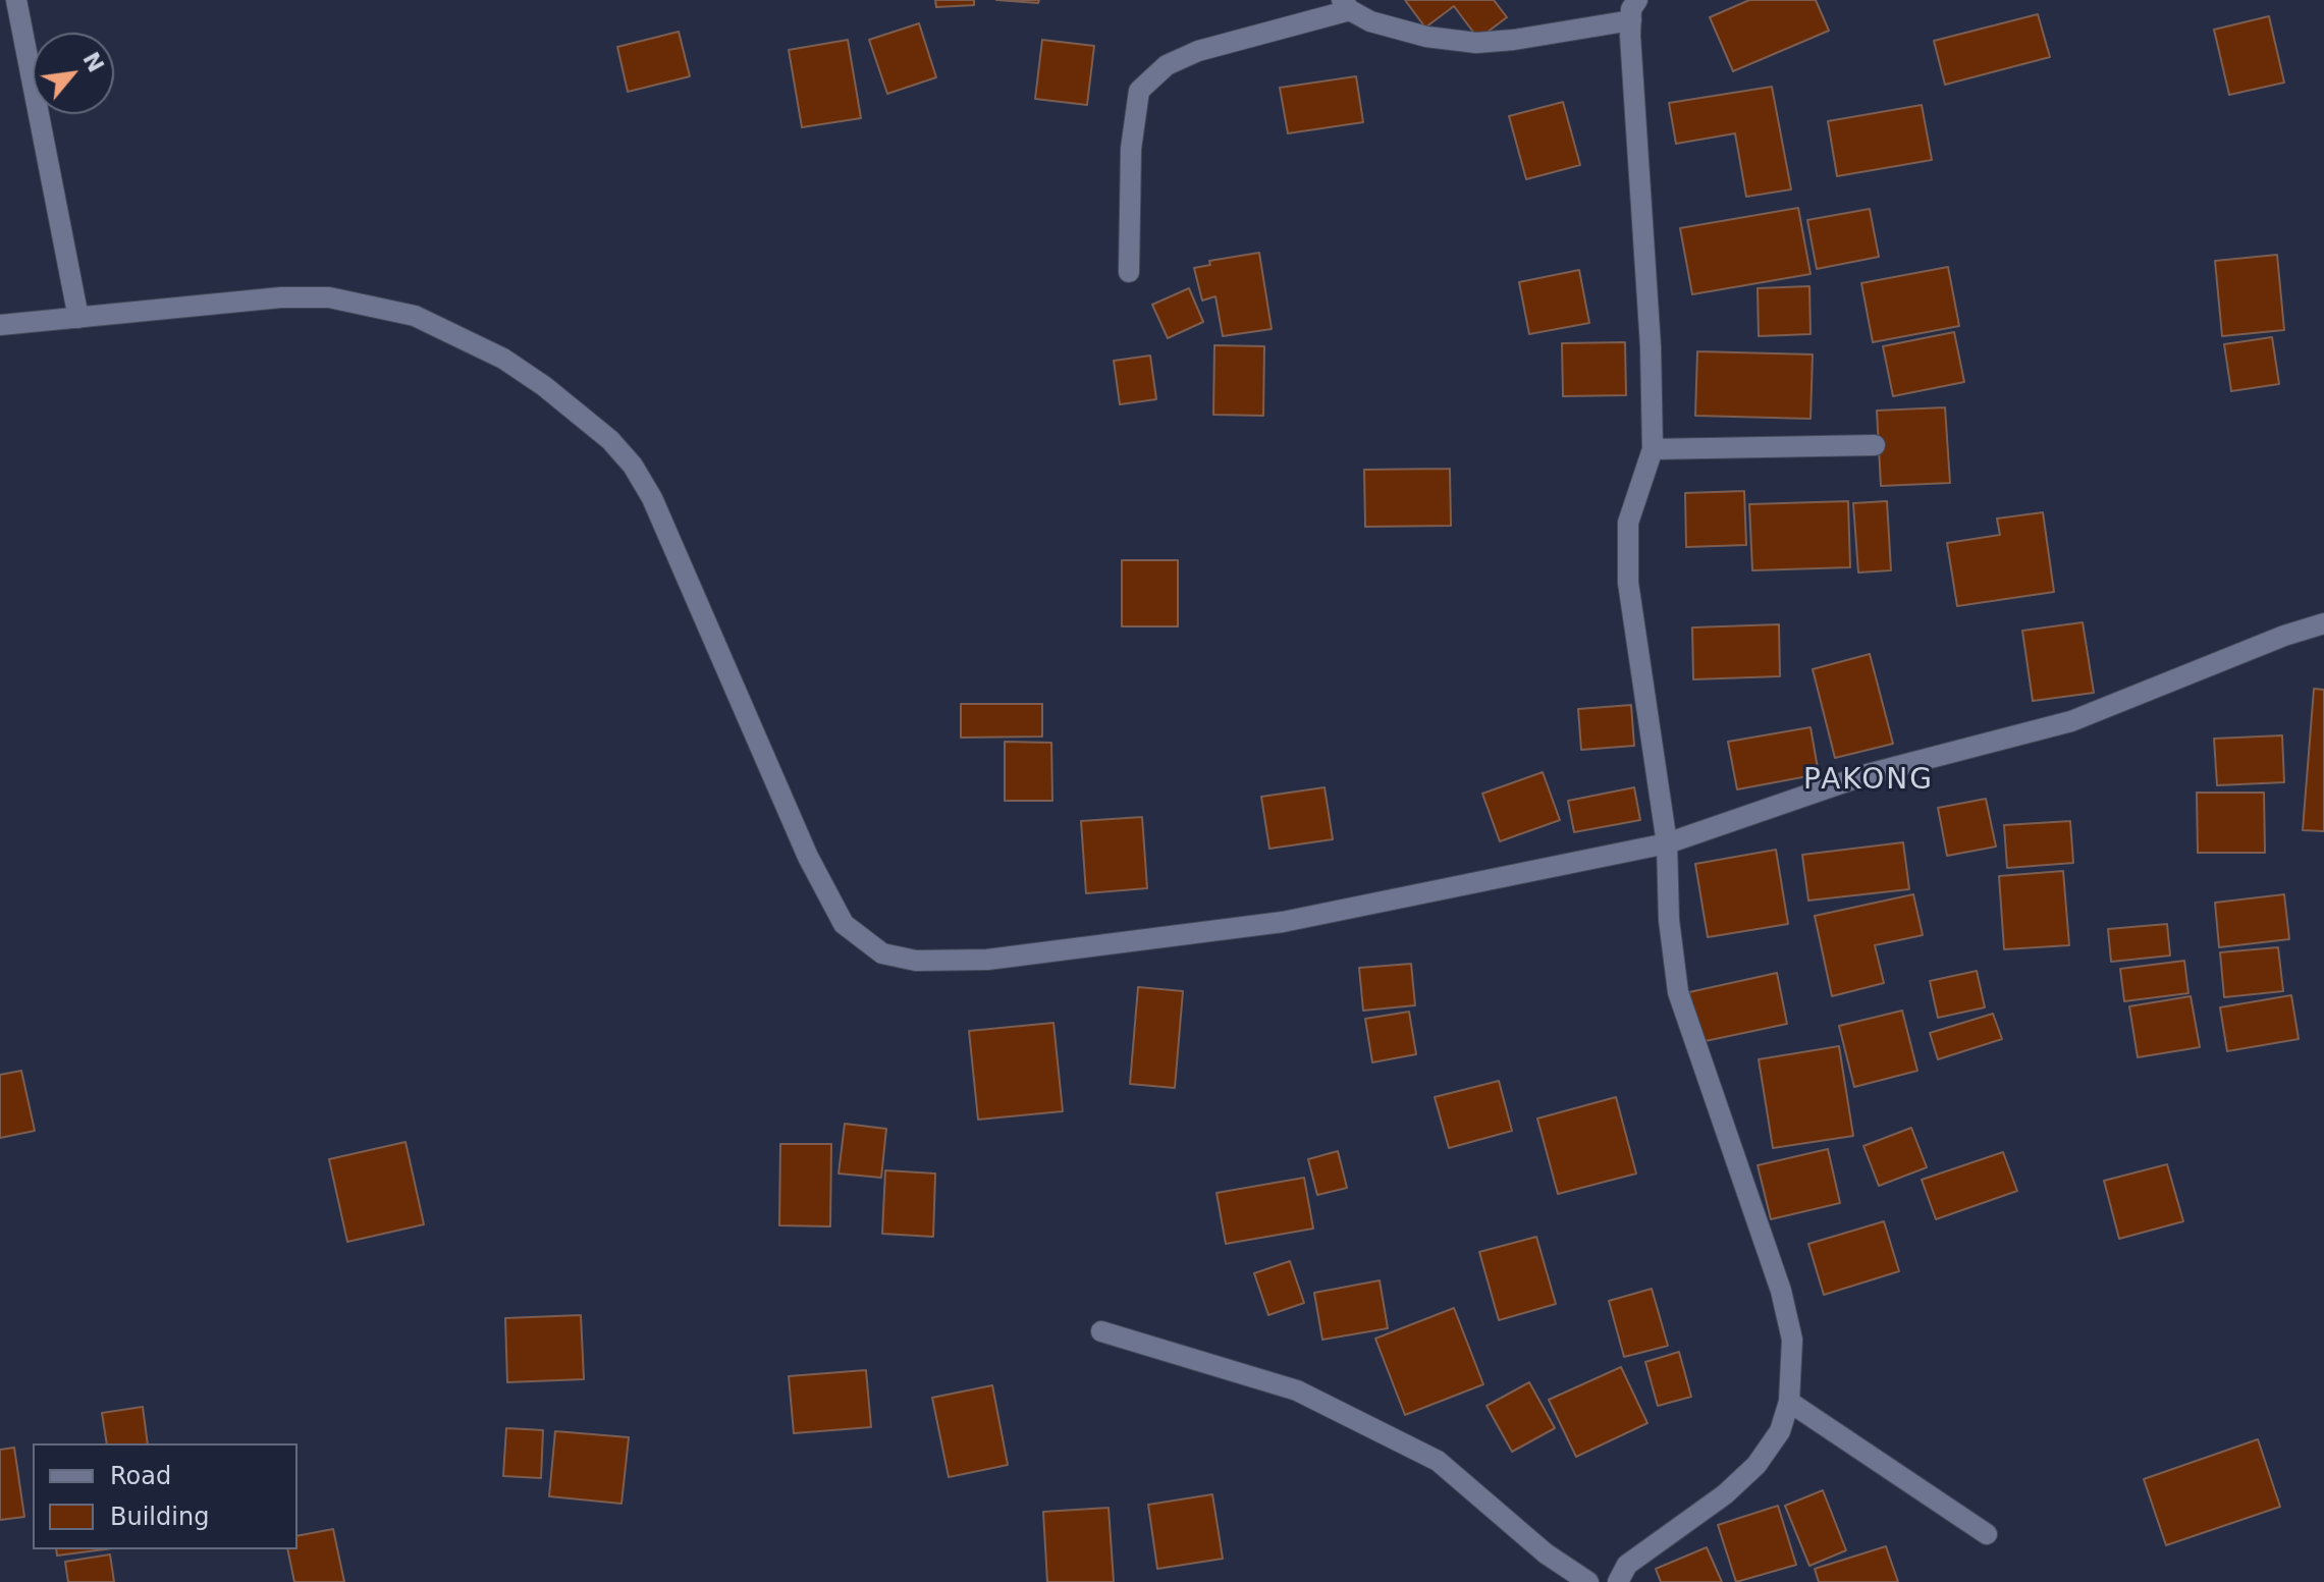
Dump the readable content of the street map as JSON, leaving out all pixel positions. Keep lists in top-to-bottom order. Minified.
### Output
{"districts":["PAKONG"],"legend":["Road","Building"],"north":"top right"}
